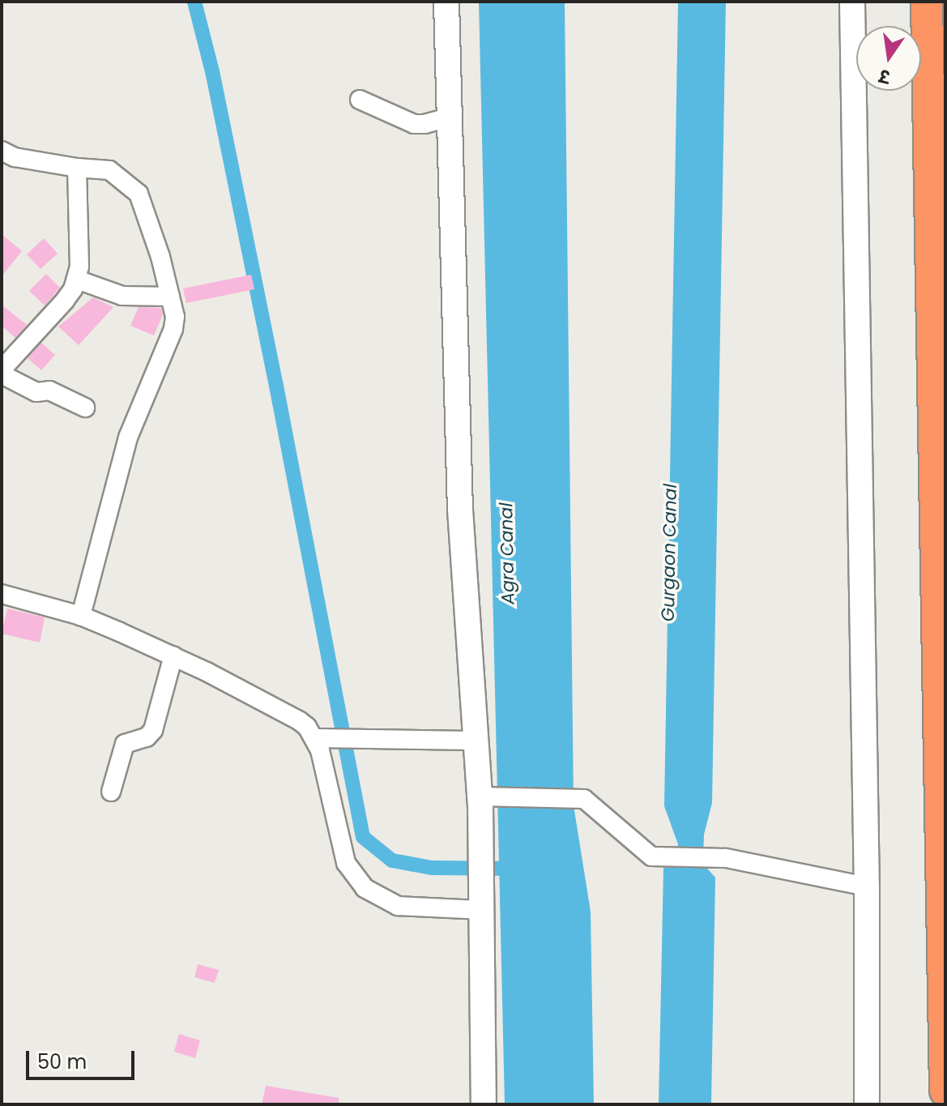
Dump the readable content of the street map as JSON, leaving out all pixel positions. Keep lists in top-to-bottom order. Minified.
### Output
{"water":["Gurgaon Canal","Agra Canal"],"scale_bar":"50 m","north":"bottom"}
